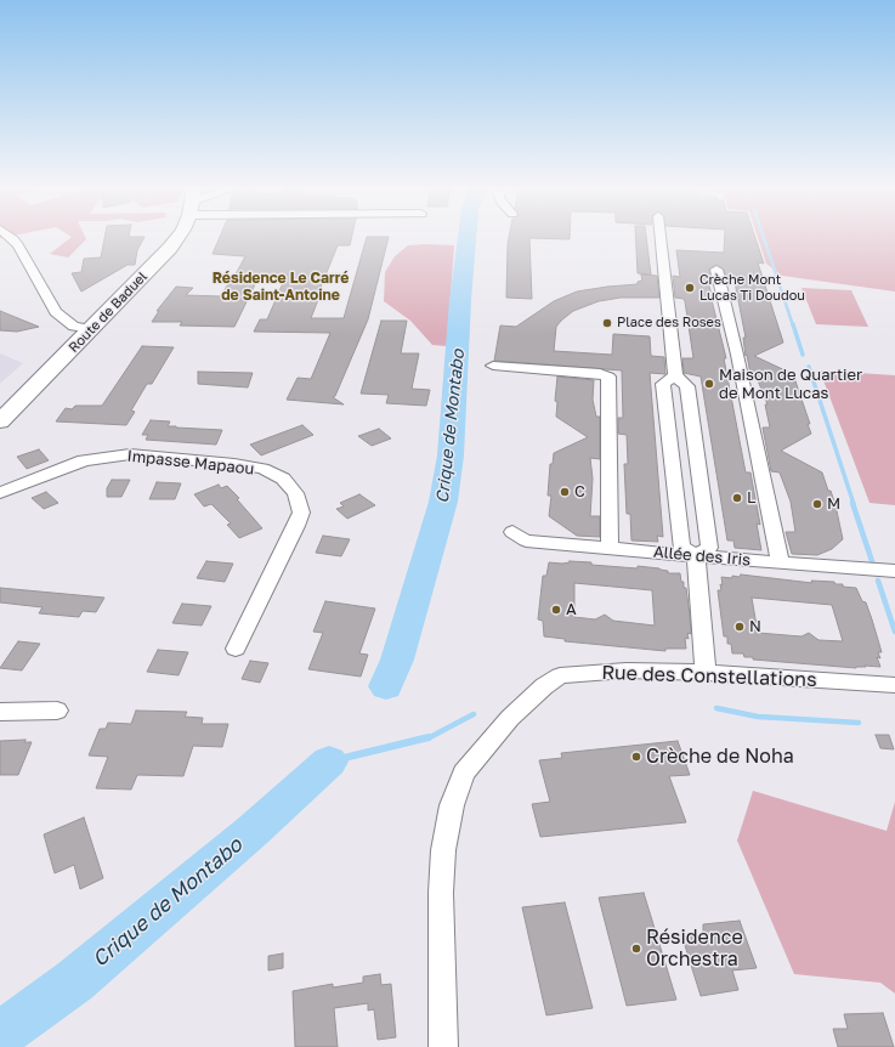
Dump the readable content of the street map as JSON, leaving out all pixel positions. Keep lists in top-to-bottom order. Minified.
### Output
{"streets":{"main road":["Route de Baduel"],"street":["Impasse Mapaou","Allée des Iris","Rue des Constellations"]},"districts":["Résidence Le Carré de Saint-Antoine"],"water":["Crique de Montabo"],"places":["Crèche Mont Lucas Ti Doudou","Place des Roses","Maison de Quartier de Mont Lucas","C","L","M","A","N","Crèche de Noha","Résidence Orchestra"]}
